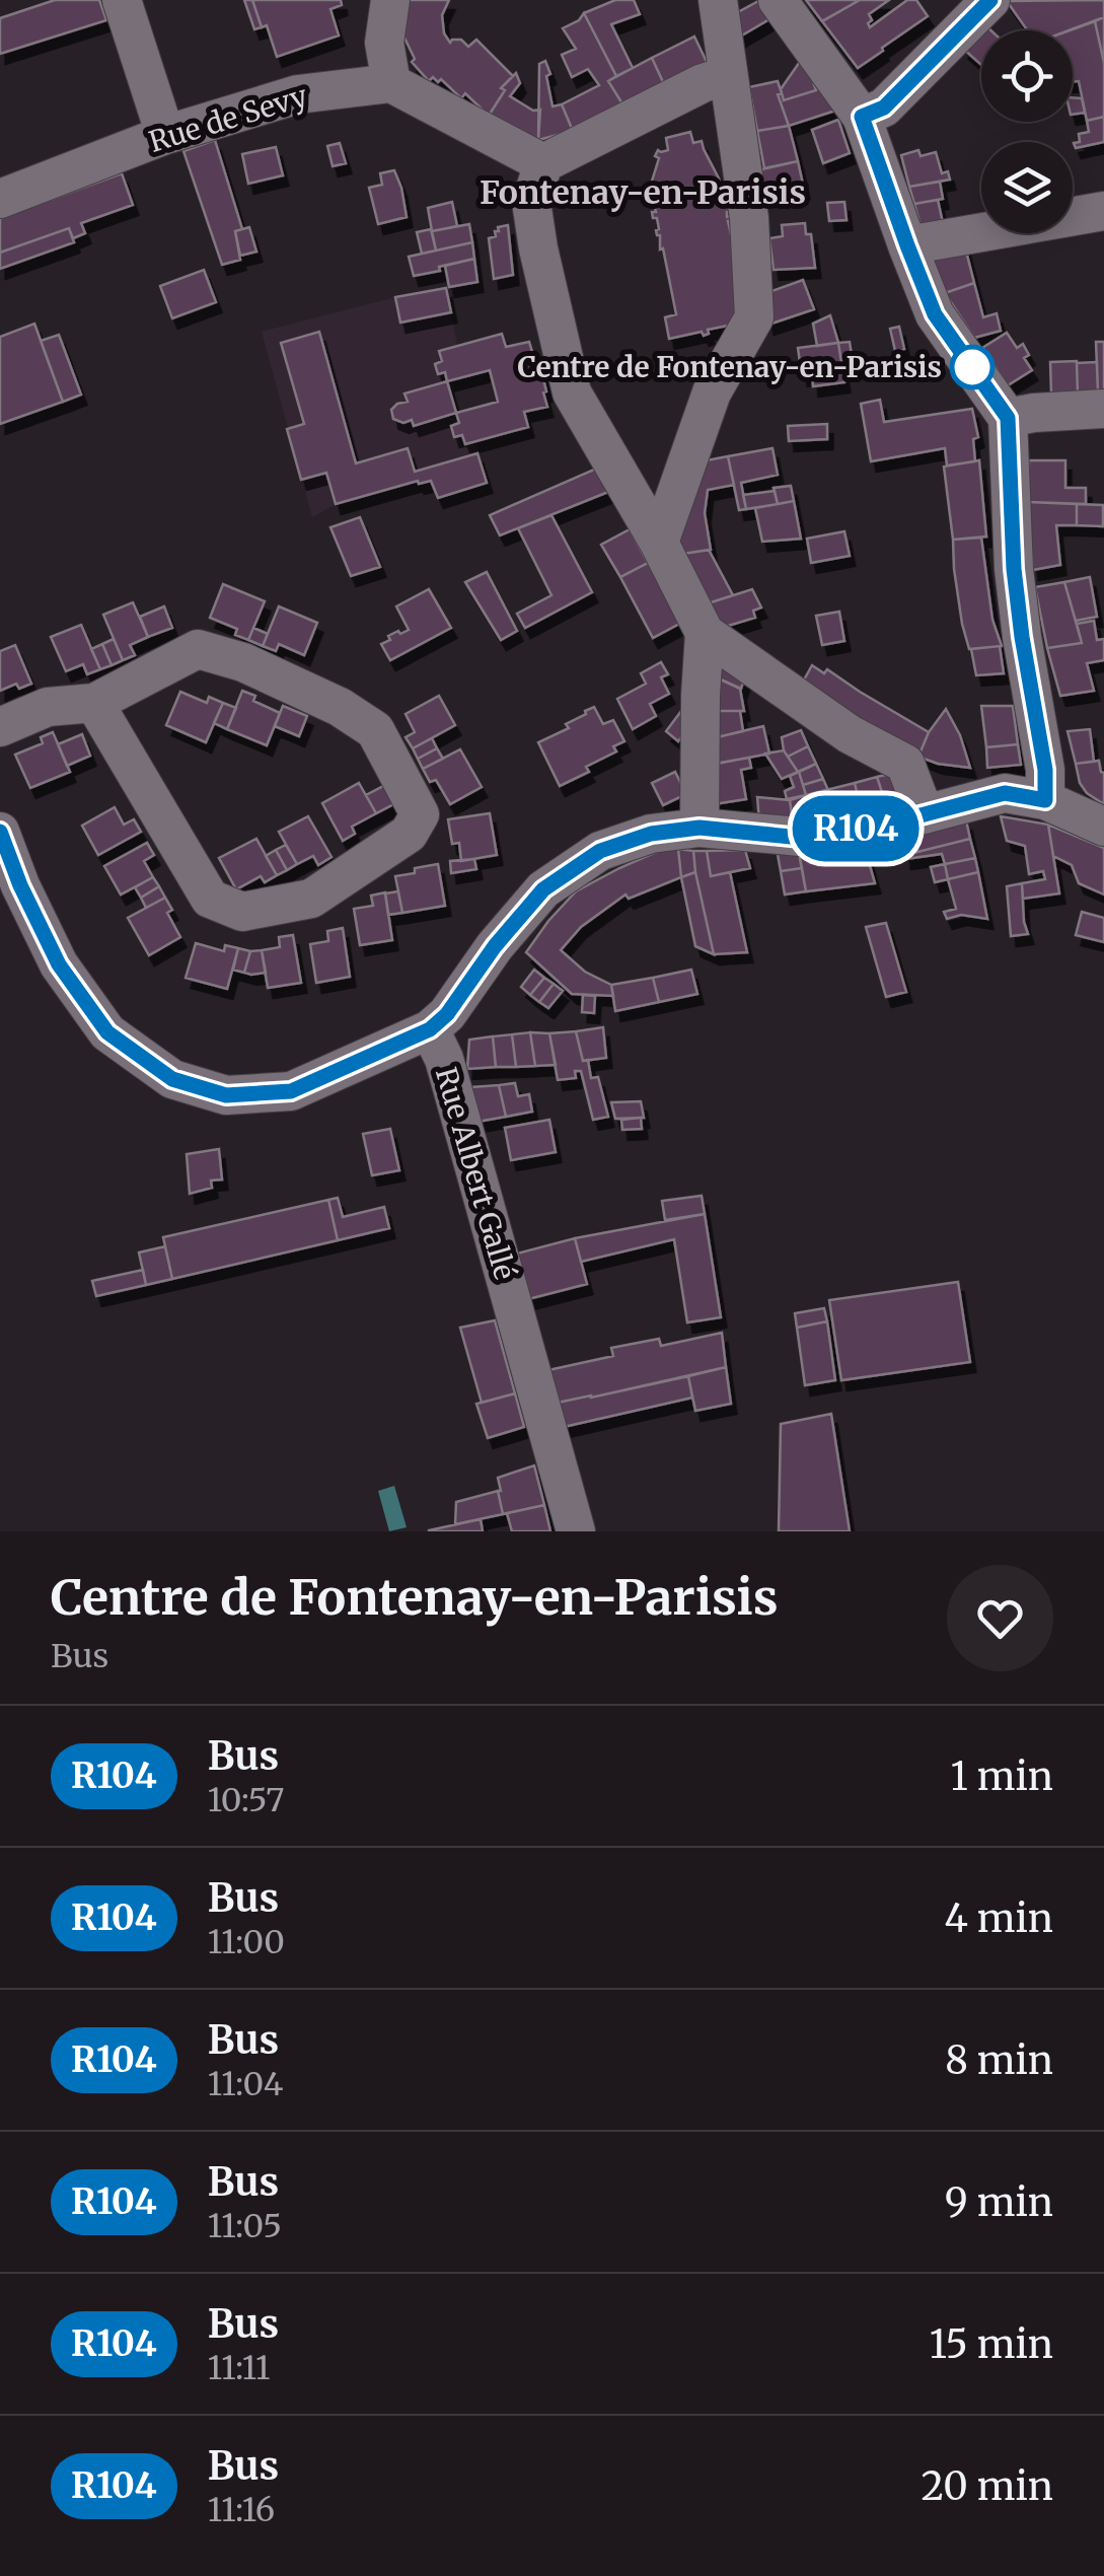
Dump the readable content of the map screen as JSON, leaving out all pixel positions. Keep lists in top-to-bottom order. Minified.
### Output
{"streets":{"street":["Rue de Sevy","Rue Albert Gallé"]},"districts":["Fontenay-en-Parisis"],"places":["Centre de Fontenay-en-Parisis"],"lines":["bus line R104"],"page":{"on_map":"R104","heading":["Centre de Fontenay-en-Parisis","Bus"],"list":[{"mark":"R104","name":"Bus","note":"10:57","value":"1 min"},{"mark":"R104","name":"Bus","note":"11:00","value":"4 min"},{"mark":"R104","name":"Bus","note":"11:04","value":"8 min"},{"mark":"R104","name":"Bus","note":"11:05","value":"9 min"},{"mark":"R104","name":"Bus","note":"11:11","value":"15 min"},{"mark":"R104","name":"Bus","note":"11:16","value":"20 min"}]}}
